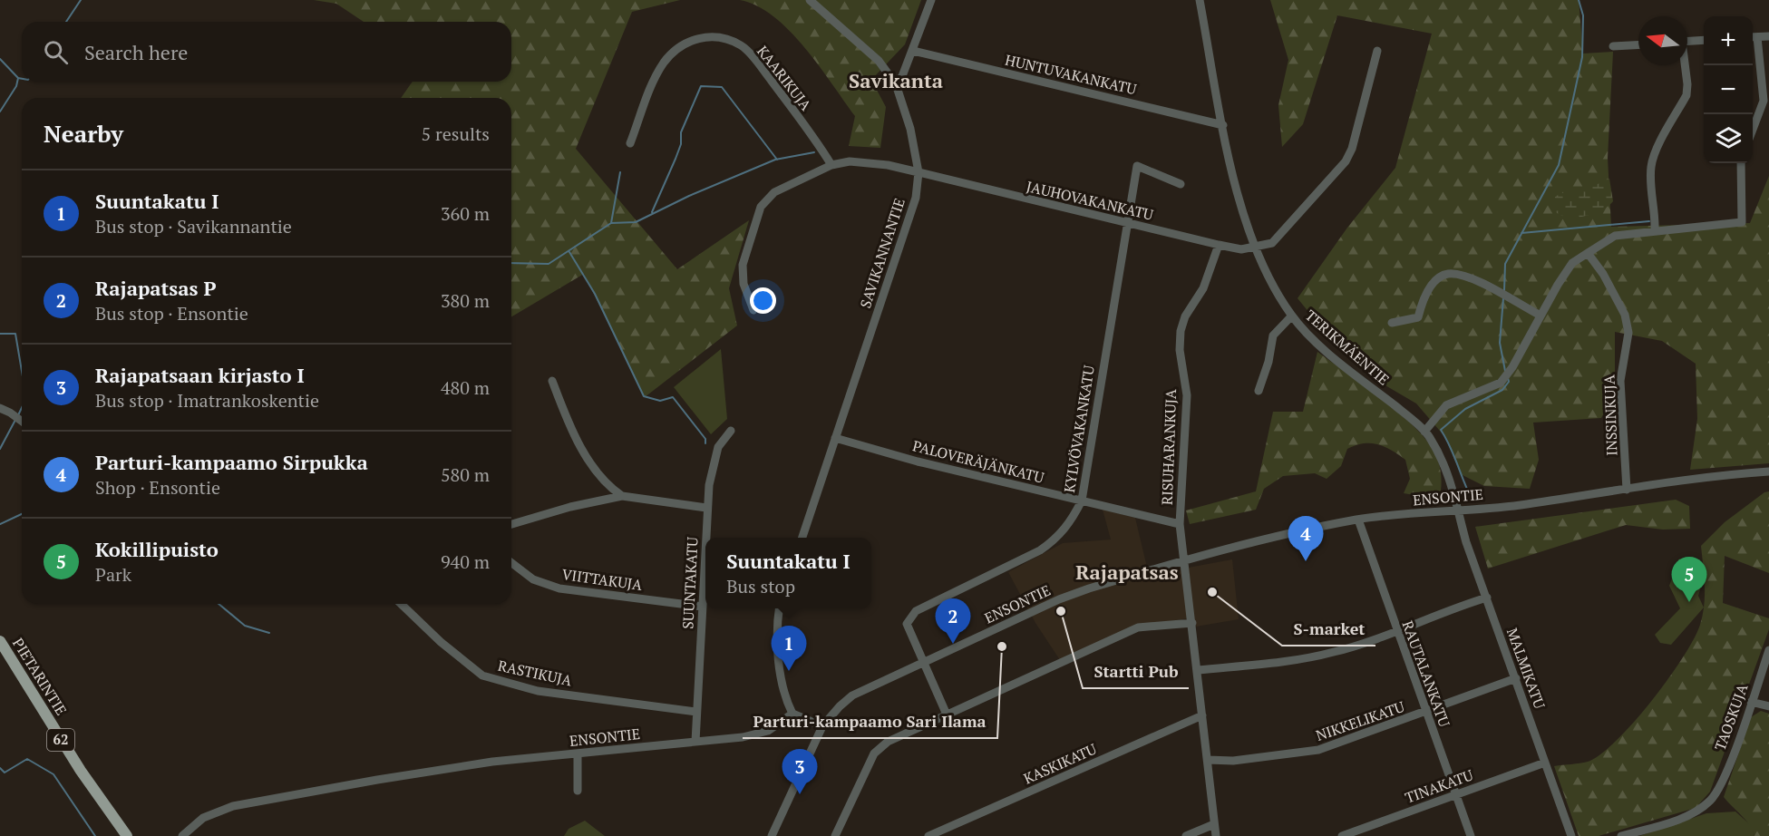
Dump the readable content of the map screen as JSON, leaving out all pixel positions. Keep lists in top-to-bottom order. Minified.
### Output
{"streets":{"main road":["PIETARINTIE","62"],"street":["HUNTUVAKANKATU","KAARIKUJA","JAUHOVAKANKATU","SAVIKANNANTIE","TERIKMÄENTIE","INSSINKUJA","KYLVÖVAKANKATU","RISUHARANKUJA","PALOVERÄJÄNKATU","ENSONTIE","VIITTAKUJA","SUUNTAKATU","MALMIKATU","RASTIKUJA","RAUTALANKATU","TAOSKUJA","NIKKELIKATU","KASKIKATU","TINAKATU"]},"crossings":[["HUNTUVAKANKATU","TERIKMÄENTIE"],["KAARIKUJA","JAUHOVAKANKATU"],["JAUHOVAKANKATU","SAVIKANNANTIE"],["JAUHOVAKANKATU","TERIKMÄENTIE"],["JAUHOVAKANKATU","KYLVÖVAKANKATU"],["JAUHOVAKANKATU","RISUHARANKUJA"],["SAVIKANNANTIE","PALOVERÄJÄNKATU"],["TERIKMÄENTIE","ENSONTIE"],["TERIKMÄENTIE","MALMIKATU"],["INSSINKUJA","ENSONTIE"],["KYLVÖVAKANKATU","PALOVERÄJÄNKATU"],["KYLVÖVAKANKATU","ENSONTIE"],["RISUHARANKUJA","PALOVERÄJÄNKATU"],["RISUHARANKUJA","ENSONTIE"],["RISUHARANKUJA","NIKKELIKATU"],["RISUHARANKUJA","KASKIKATU"],["ENSONTIE","SUUNTAKATU"],["ENSONTIE","MALMIKATU"],["ENSONTIE","RAUTALANKATU"],["VIITTAKUJA","SUUNTAKATU"],["SUUNTAKATU","RASTIKUJA"],["MALMIKATU","NIKKELIKATU"],["MALMIKATU","TINAKATU"],["RAUTALANKATU","NIKKELIKATU"],["RAUTALANKATU","TINAKATU"]],"districts":["Savikanta","Rajapatsas"],"places":["S-market","Startti Pub","Parturi-kampaamo Sari Ilama"],"north":"left","page":{"map_buttons":["+","−"],"search":"Search here","heading":["Nearby","5 results"],"list":[{"mark":"1","name":"Suuntakatu I","note":"Bus stop · Savikannantie","value":"360 m"},{"mark":"2","name":"Rajapatsas P","note":"Bus stop · Ensontie","value":"380 m"},{"mark":"3","name":"Rajapatsaan kirjasto I","note":"Bus stop · Imatrankoskentie","value":"480 m"},{"mark":"4","name":"Parturi-kampaamo Sirpukka","note":"Shop · Ensontie","value":"580 m"},{"mark":"5","name":"Kokillipuisto","note":"Park","value":"940 m"}],"pins":["4","5","2","1","3"],"popup":["Suuntakatu I","Bus stop"]}}
